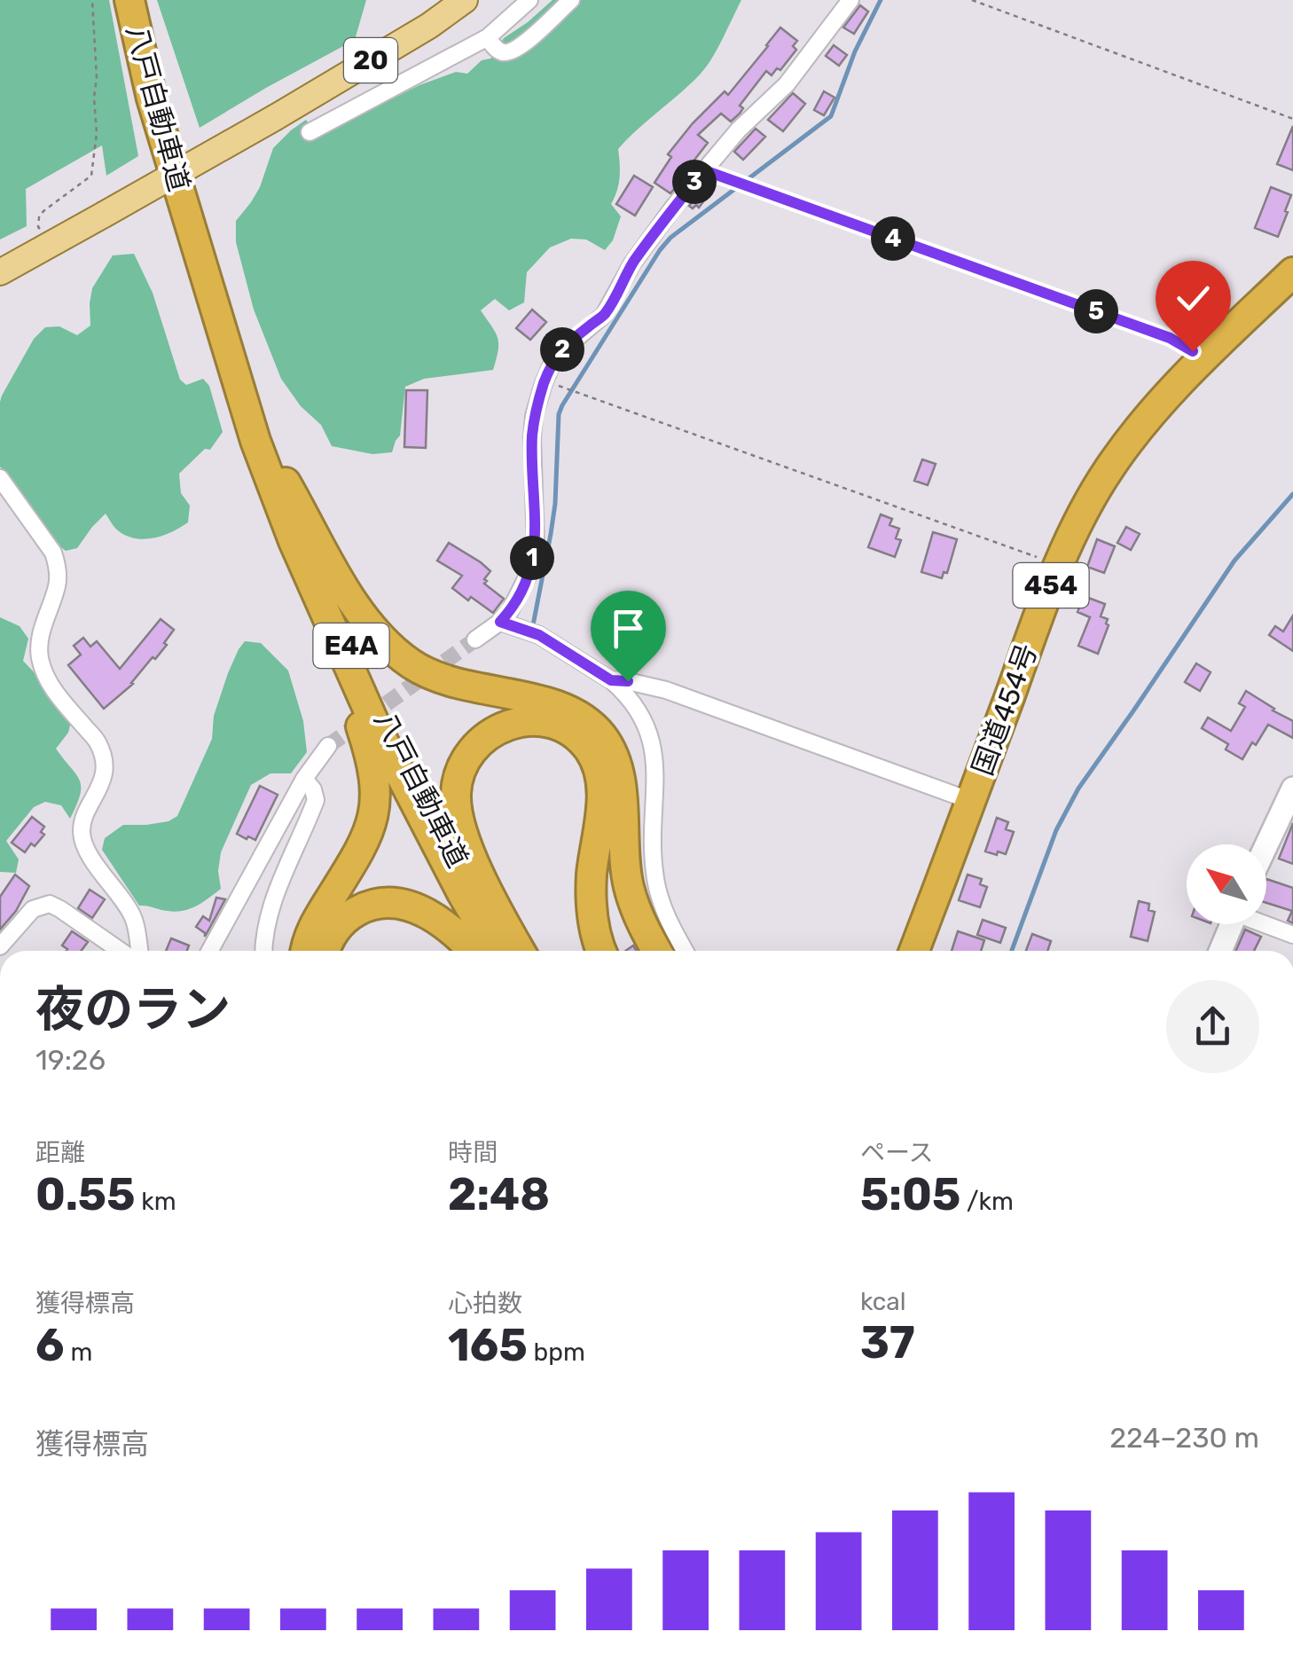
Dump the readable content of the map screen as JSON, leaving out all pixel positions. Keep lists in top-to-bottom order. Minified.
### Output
{"streets":{"highway":["八戸自動車道","454","E4A","国道454号"],"main road":["20"]},"crossings":[["八戸自動車道","E4A"]],"north":"top left","page":{"pins":["3","4","5","2","1"],"heading":["夜のラン","19:26"],"stats":[["距離","0.55 km"],["時間","2:48"],["ペース","5:05 /km"],["獲得標高","6 m"],["心拍数","165 bpm"],["kcal","37"]],"chart":["獲得標高","224–230 m"]}}
